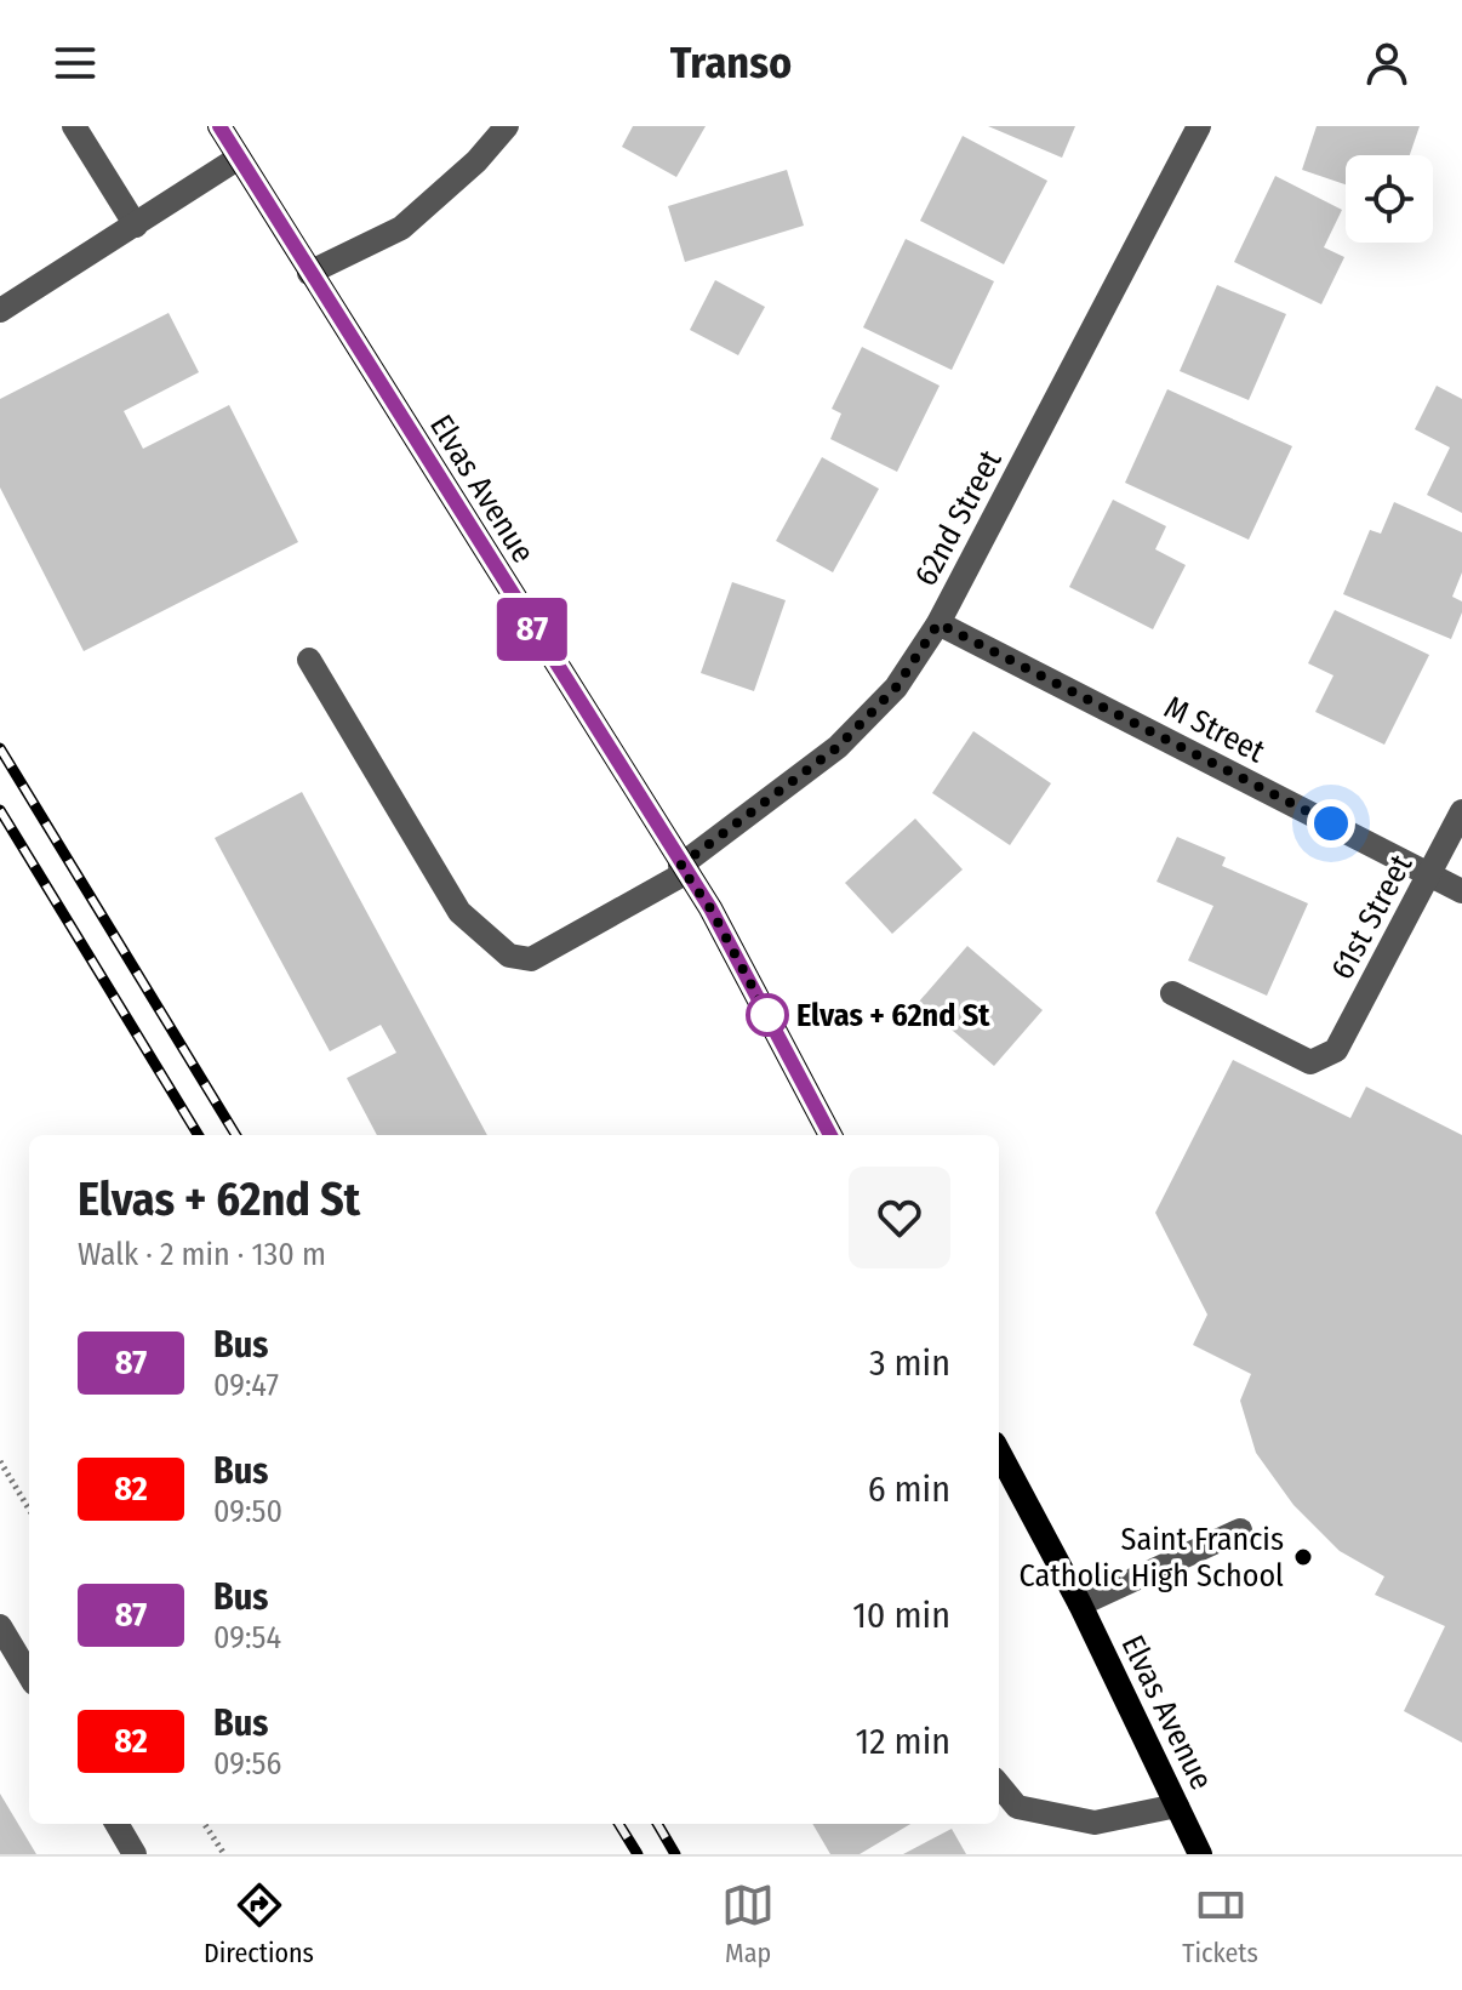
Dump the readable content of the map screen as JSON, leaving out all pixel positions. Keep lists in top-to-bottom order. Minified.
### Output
{"streets":{"main road":["Elvas Avenue"],"street":["62nd Street","M Street","61st Street"]},"crossings":[["Elvas Avenue","62nd Street"],["62nd Street","M Street"],["M Street","61st Street"]],"places":["Elvas + 62nd St","Saint Francis Catholic High School"],"lines":["bus line 87"],"page":{"header":"Transo","on_map":"87","heading":["Elvas + 62nd St","Walk · 2 min · 130 m"],"list":[{"mark":"87","name":"Bus","note":"09:47","value":"3 min"},{"mark":"82","name":"Bus","note":"09:50","value":"6 min"},{"mark":"87","name":"Bus","note":"09:54","value":"10 min"},{"mark":"82","name":"Bus","note":"09:56","value":"12 min"}],"tabs":["Directions","Map","Tickets"]}}
